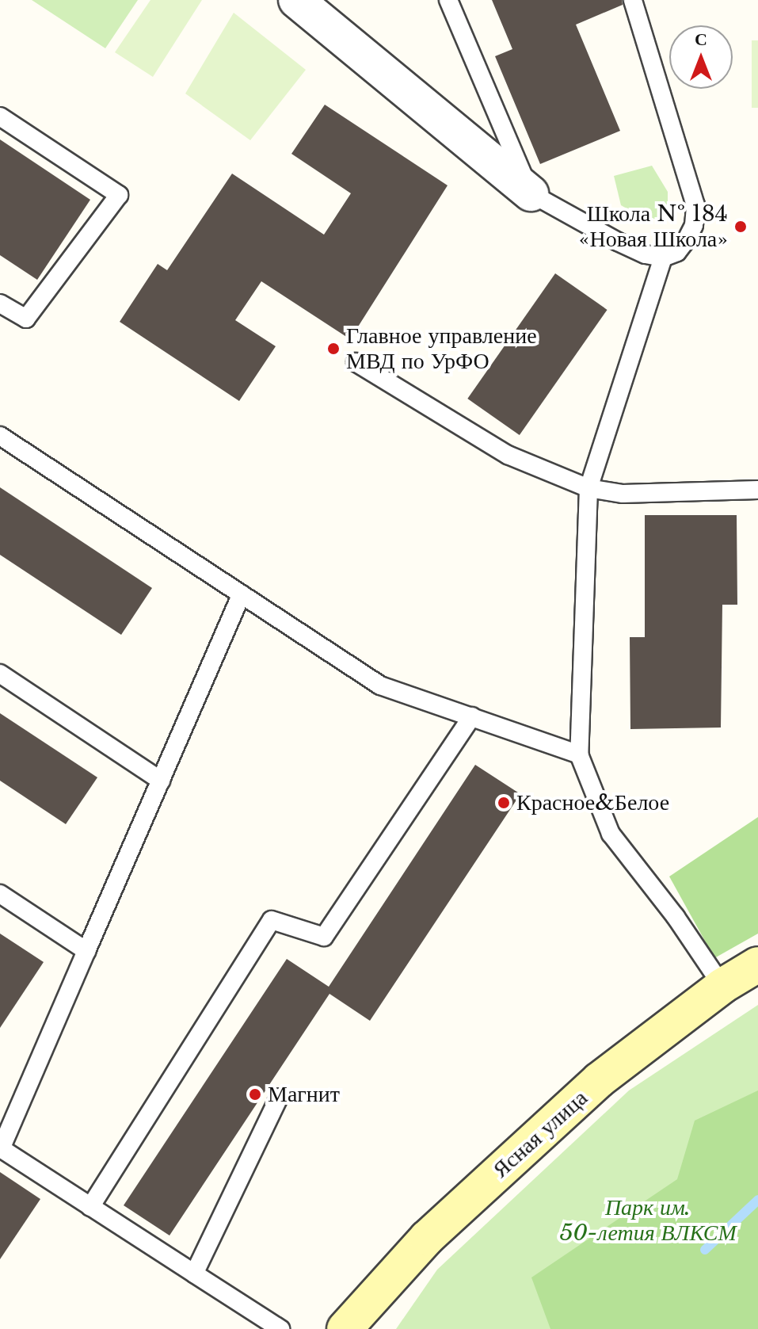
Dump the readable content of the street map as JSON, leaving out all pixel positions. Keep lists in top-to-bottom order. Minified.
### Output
{"streets":{"street":["Ясная улица"]},"parks":["Парк им. 50-летия ВЛКСМ"],"places":["Школа № 184 «Новая Школа»","Главное управление МВД по УрФО","Красное&Белое","Магнит"],"north":"top"}
